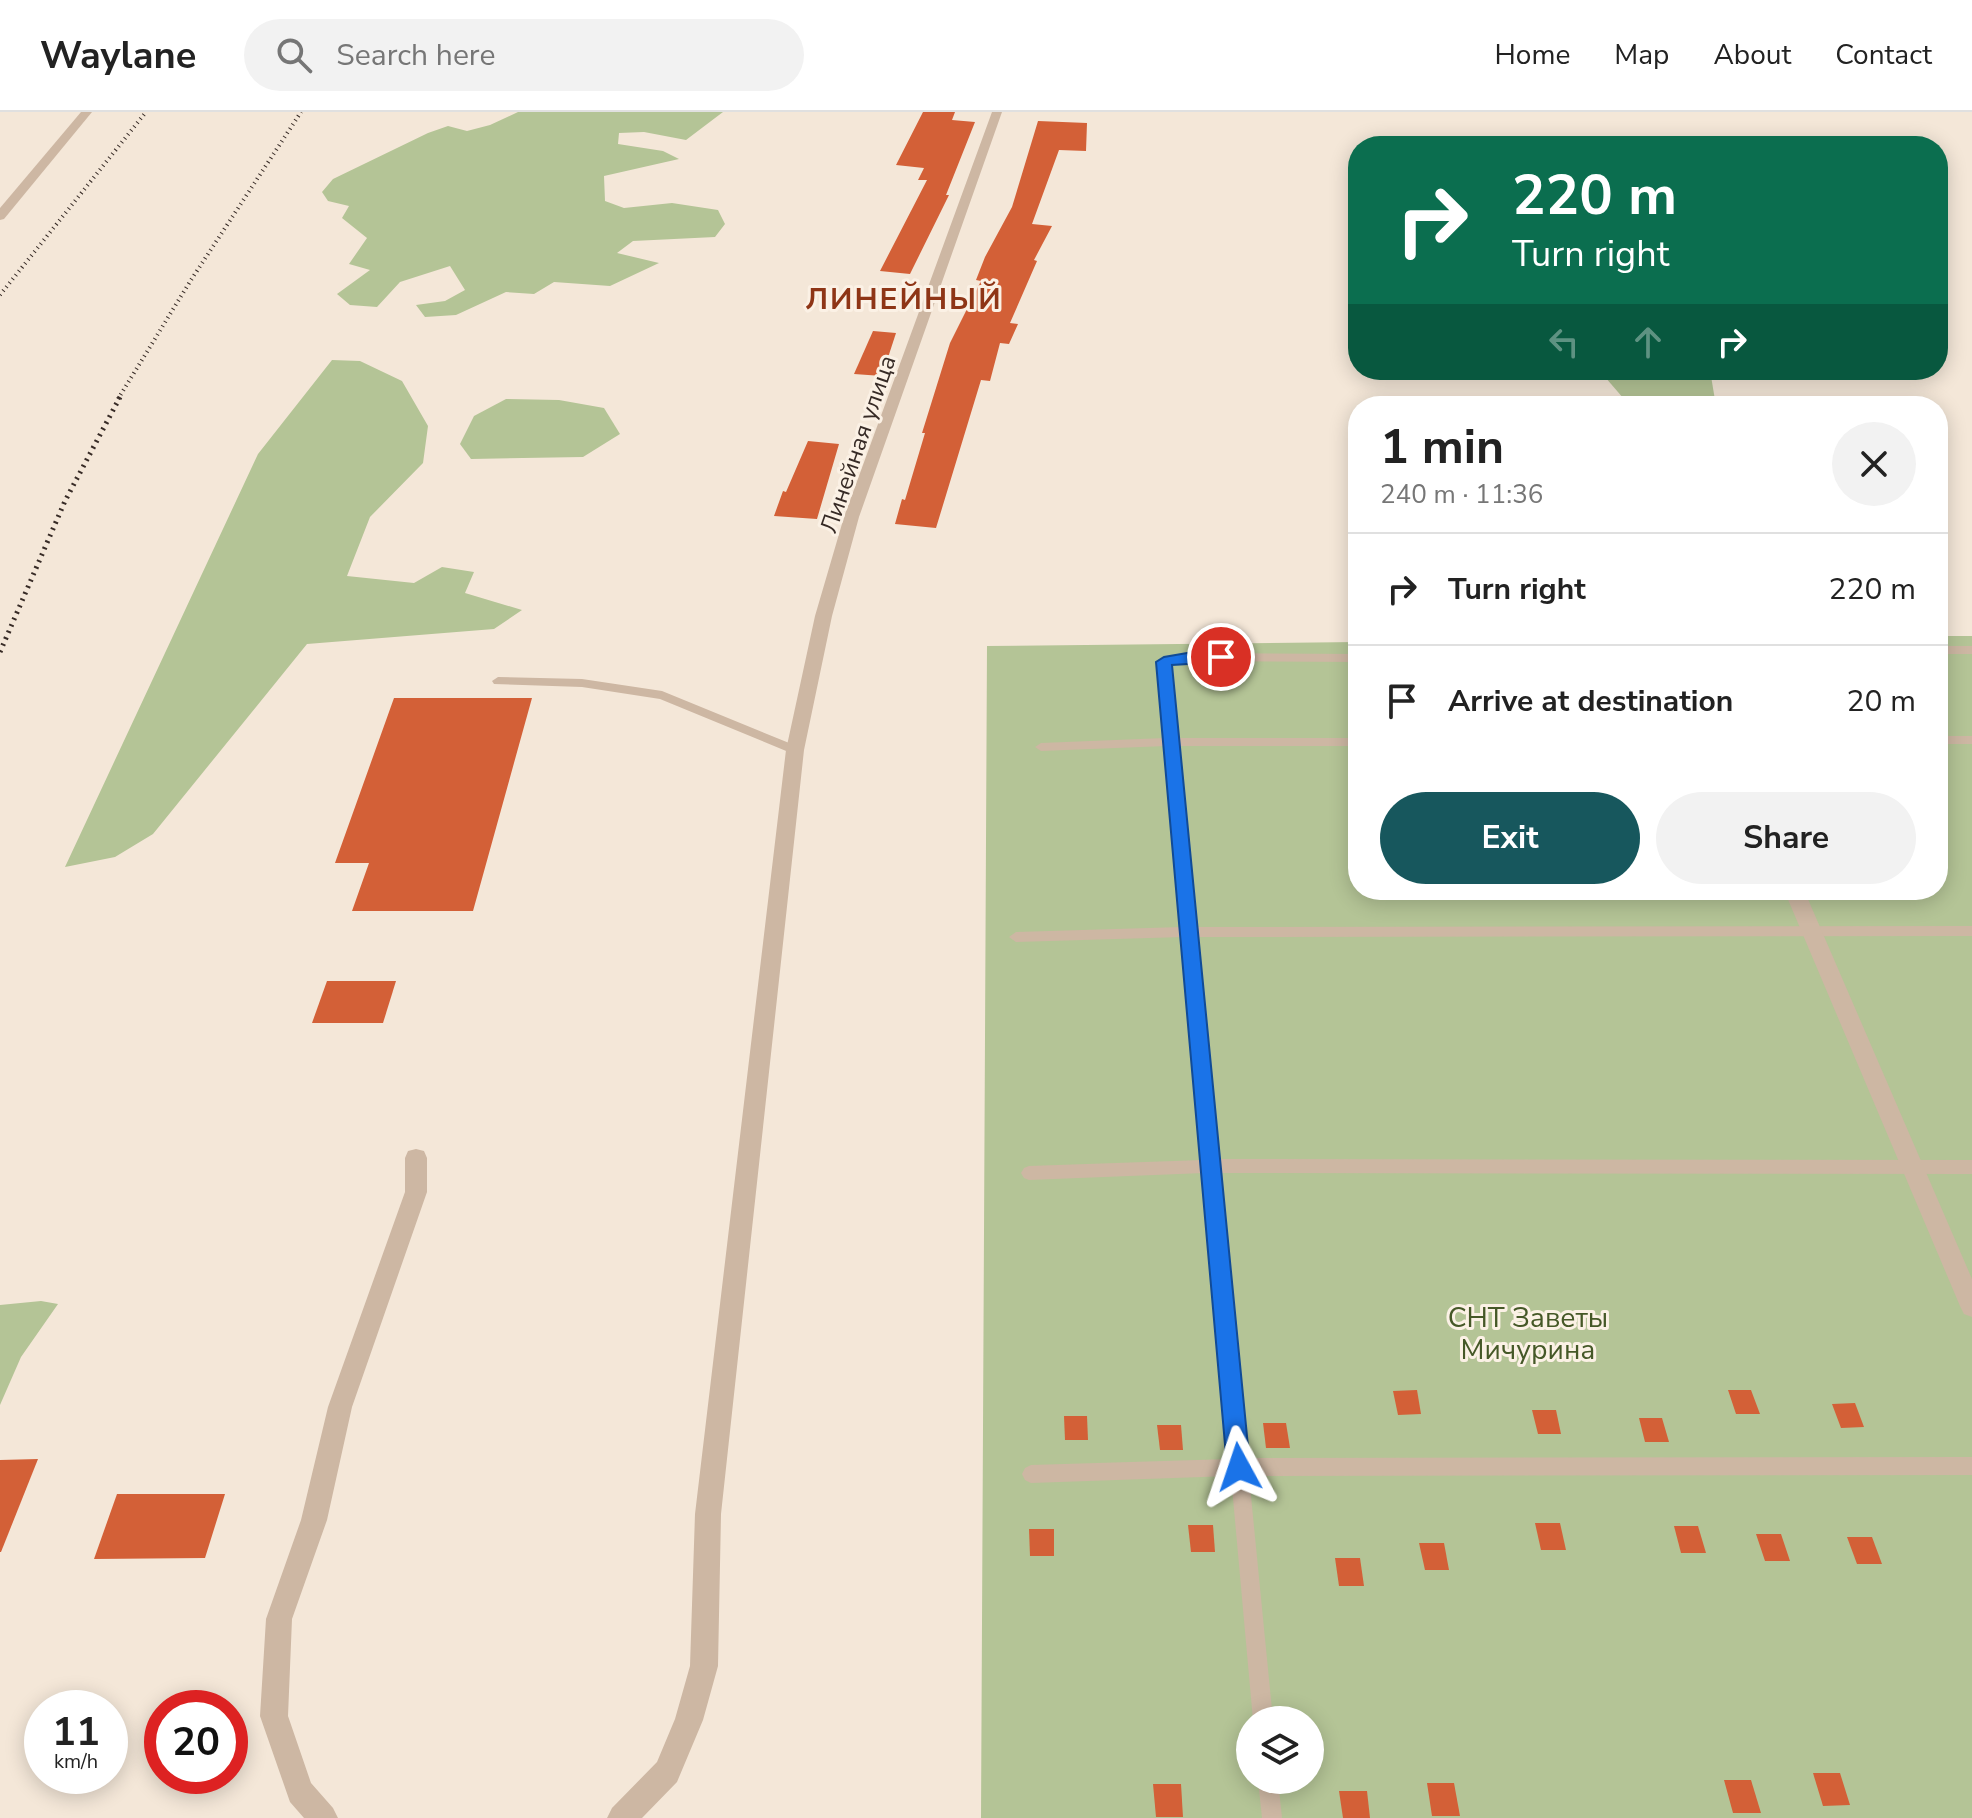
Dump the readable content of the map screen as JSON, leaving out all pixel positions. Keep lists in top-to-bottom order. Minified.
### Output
{"streets":{"street":["Линейная улица"]},"districts":["ЛИНЕЙНЫЙ"],"parks":["СНТ Заветы Мичурина"],"page":{"header":"Waylane","search":"Search here","nav":["Home","Map","About","Contact"],"turn":["220 m","Turn right"],"heading":["1 min","240 m · 11:36"],"list":[{"name":"Turn right","value":"220 m"},{"name":"Arrive at destination","value":"20 m"}],"buttons":["Exit","Share"],"speed":"11 km/h","limit":"20"}}
